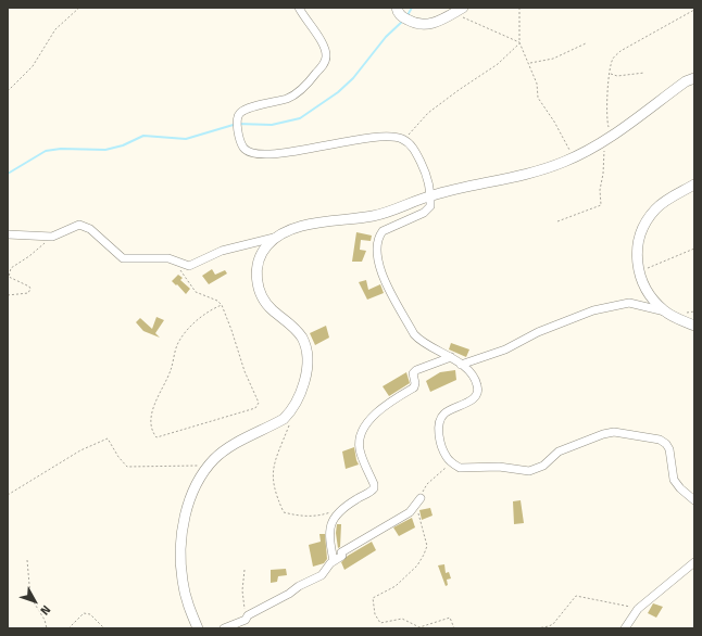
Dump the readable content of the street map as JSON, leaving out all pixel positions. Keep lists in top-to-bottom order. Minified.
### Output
{"north":"bottom right"}
